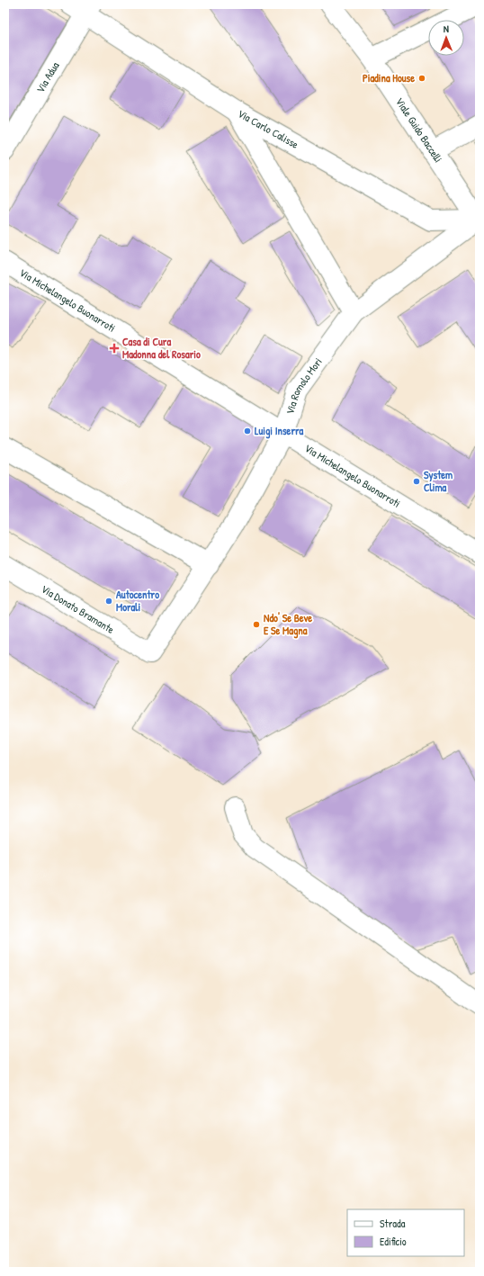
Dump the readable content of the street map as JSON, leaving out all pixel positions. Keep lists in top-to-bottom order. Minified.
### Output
{"streets":{"street":["Via Adua","Via Carlo Calisse","Viale Guido Baccelli","Via Michelangelo Buonarroti","Via Romolo Mori","Via Donato Bramante"]},"crossings":[["Via Adua","Via Carlo Calisse"],["Via Carlo Calisse","Viale Guido Baccelli"],["Via Carlo Calisse","Via Romolo Mori"],["Viale Guido Baccelli","Via Romolo Mori"],["Via Michelangelo Buonarroti","Via Romolo Mori"],["Via Romolo Mori","Via Donato Bramante"]],"places":{"other":["Piadina House","Luigi Inserra","System Clima","Autocentro Morali","Ndo' Se Beve E Se Magna"],"health":["Casa di Cura Madonna del Rosario"]},"legend":["Strada","Edificio"],"north":"top"}
